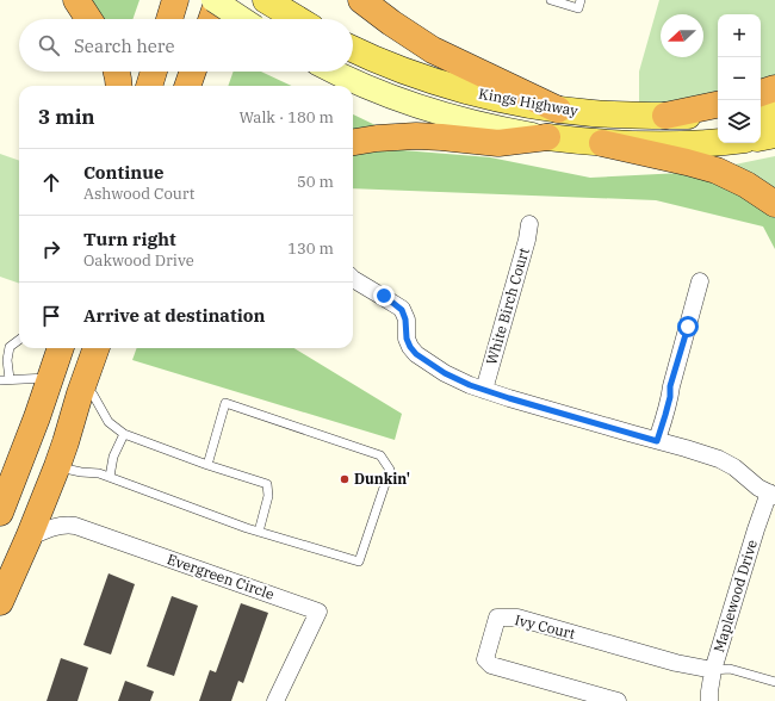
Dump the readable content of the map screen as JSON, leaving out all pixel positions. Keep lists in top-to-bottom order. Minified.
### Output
{"streets":{"main road":["Kings Highway"],"street":["White Birch Court","Evergreen Circle","Maplewood Drive","Ivy Court"]},"crossings":[["Maplewood Drive","Ivy Court"]],"places":["Dunkin'"],"north":"left","page":{"map_buttons":["+","−"],"search":"Search here","heading":["3 min","Walk · 180 m"],"list":[["Continue","Ashwood Court","50 m"],["Turn right","Oakwood Drive","130 m"],"Arrive at destination"]}}
